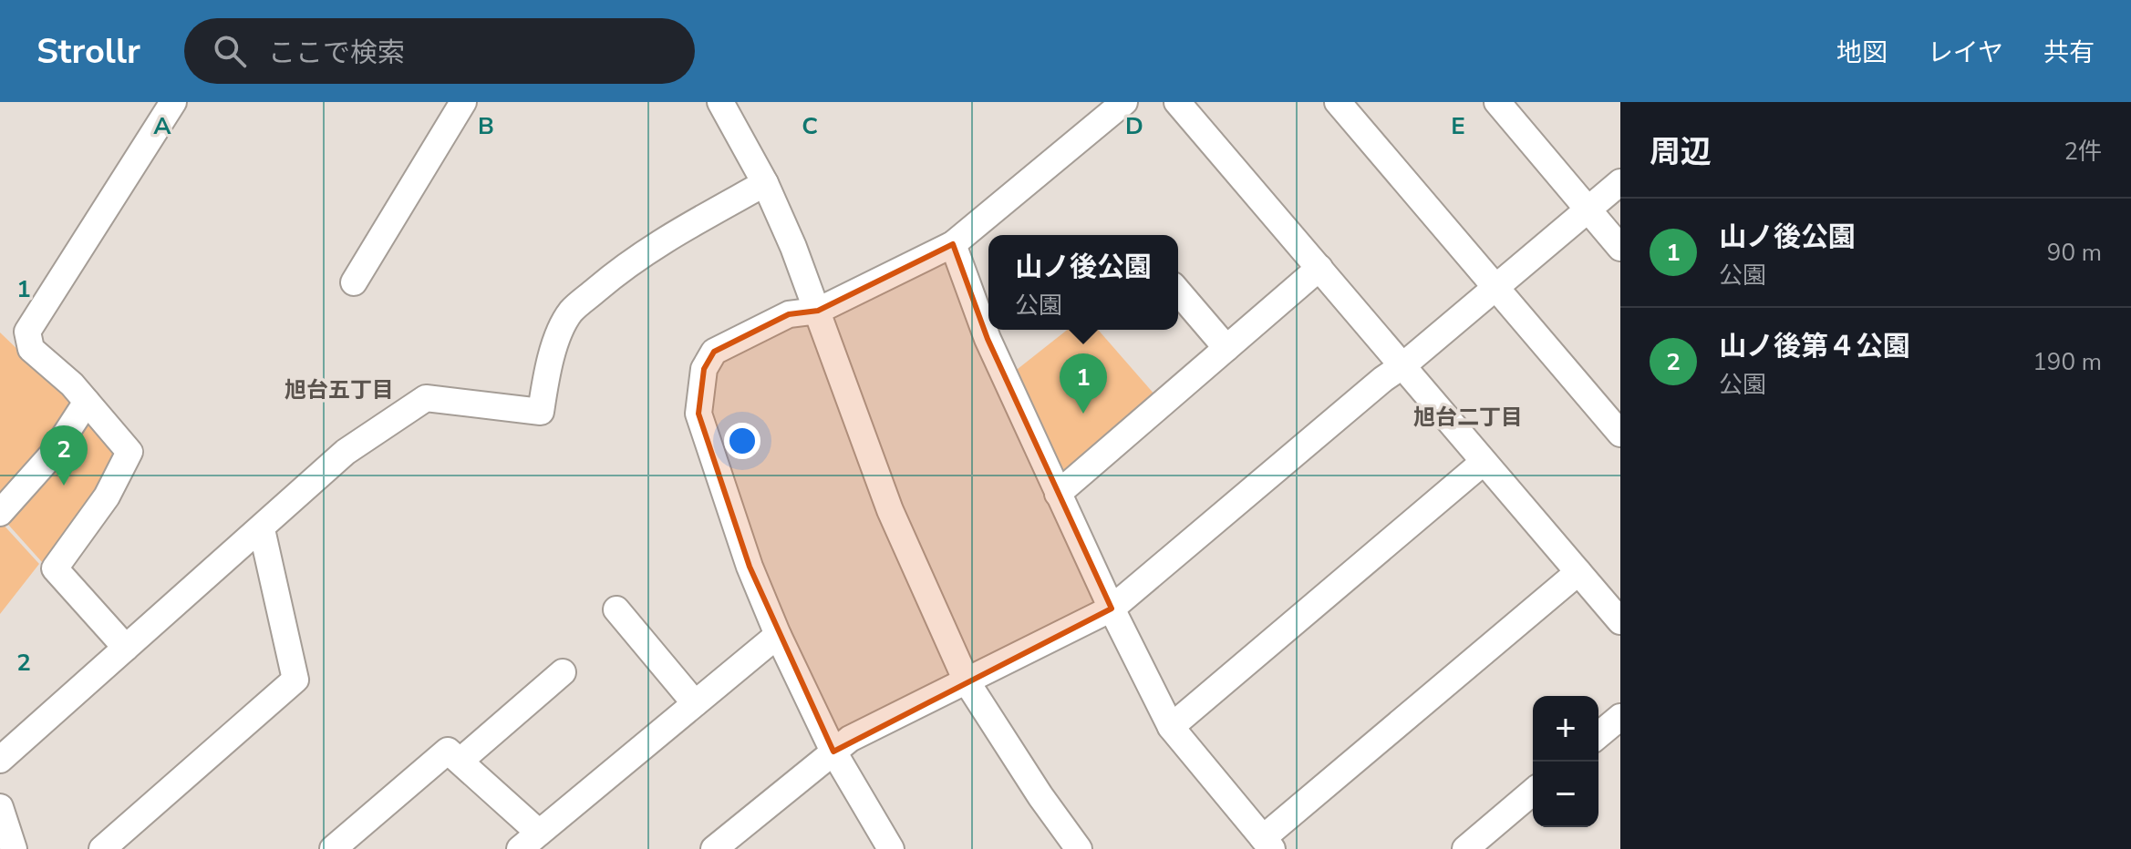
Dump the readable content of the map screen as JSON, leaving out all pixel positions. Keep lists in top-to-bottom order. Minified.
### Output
{"districts":["旭台五丁目","旭台二丁目"],"page":{"header":"Strollr","search":"ここで検索","nav":["地図","レイヤ","共有"],"heading":["周辺","2件"],"list":[{"mark":"1","name":"山ノ後公園","note":"公園","value":"90 m"},{"mark":"2","name":"山ノ後第４公園","note":"公園","value":"190 m"}],"popup":["山ノ後公園","公園"],"pins":["1","2"],"map_buttons":["+","−"]},"grid":{"columns":["A","B","C","D","E"],"rows":["1","2"]}}
